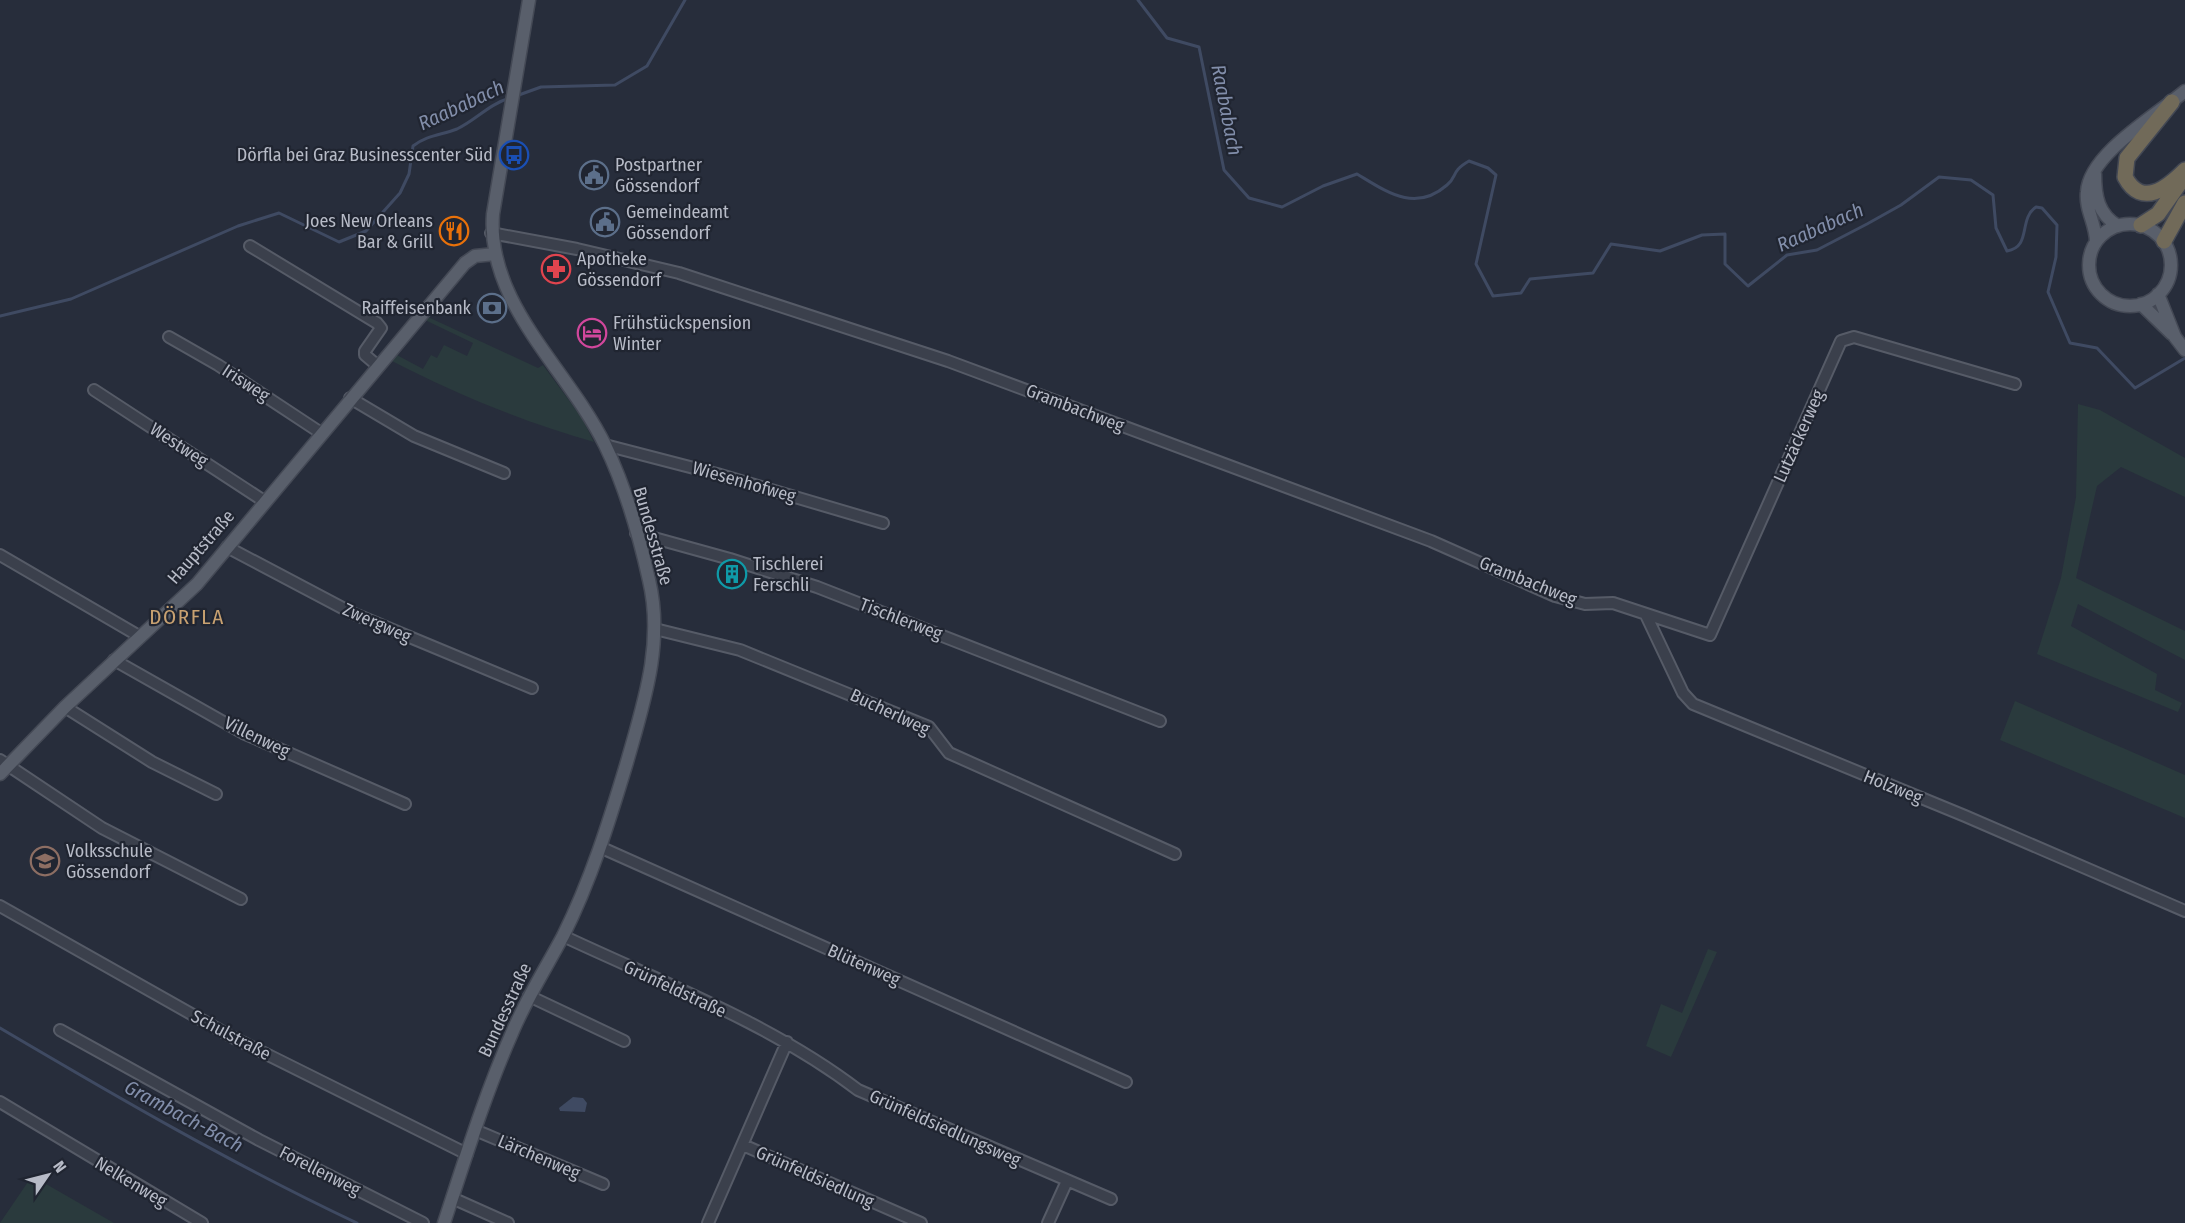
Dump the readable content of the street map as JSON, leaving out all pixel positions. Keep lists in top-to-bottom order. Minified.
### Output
{"streets":{"main road":["Bundesstraße","Hauptstraße"],"street":["Irisweg","Grambachweg","Lutzäckerweg","Westweg","Wiesenhofweg","Tischlerweg","Zwergweg","Bucherlweg","Villenweg","Holzweg","Blütenweg","Grünfeldstraße","Schulstraße","Grünfeldsiedlungsweg","Lärchenweg","Forellenweg","Grünfeldsiedlung","Nelkenweg"]},"crossings":[["Irisweg","Hauptstraße"],["Grambachweg","Lutzäckerweg"],["Grambachweg","Bundesstraße"],["Grambachweg","Holzweg"],["Lutzäckerweg","Holzweg"],["Westweg","Hauptstraße"],["Wiesenhofweg","Bundesstraße"],["Bundesstraße","Hauptstraße"],["Bundesstraße","Tischlerweg"],["Bundesstraße","Bucherlweg"],["Bundesstraße","Blütenweg"],["Bundesstraße","Grünfeldstraße"],["Bundesstraße","Schulstraße"],["Bundesstraße","Lärchenweg"],["Hauptstraße","Zwergweg"],["Hauptstraße","Villenweg"],["Grünfeldstraße","Grünfeldsiedlungsweg"],["Grünfeldstraße","Grünfeldsiedlung"],["Grünfeldsiedlungsweg","Grünfeldsiedlung"]],"districts":["DÖRFLA"],"water":["Raababach","Grambach-Bach"],"places":{"bus stop":["Dörfla bei Graz Businesscenter Süd"],"public building":["Postpartner Gössendorf","Gemeindeamt Gössendorf"],"restaurant":["Joes New Orleans Bar & Grill"],"pharmacy":["Apotheke Gössendorf"],"bank":["Raiffeisenbank"],"hotel":["Frühstückspension Winter"],"building":["Tischlerei Ferschli"],"school or university":["Volksschule Gössendorf"]},"north":"top right"}
